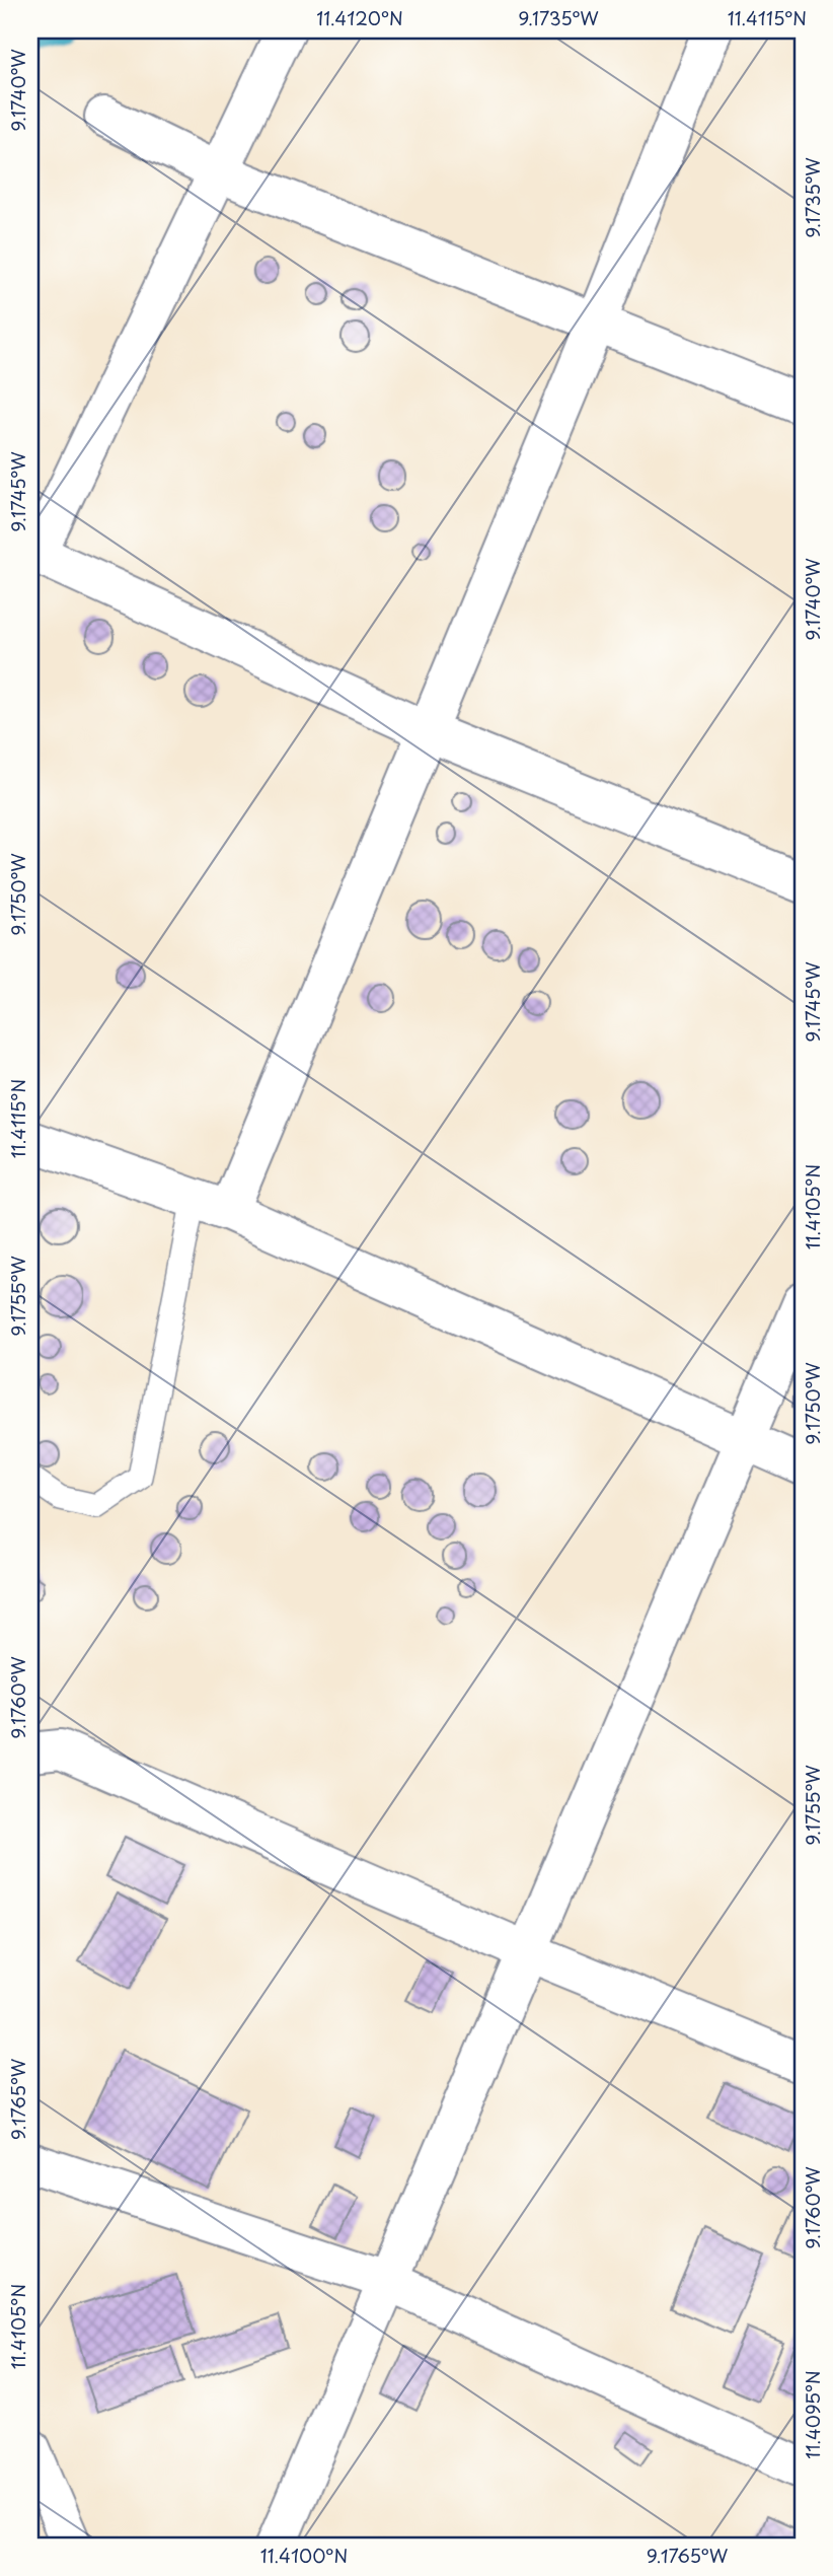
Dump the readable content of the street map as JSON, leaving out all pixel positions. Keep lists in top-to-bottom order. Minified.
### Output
{"coordinates":["11.4120°N","9.1735°W","11.4115°N","9.1740°W","9.1745°W","9.1750°W","11.4105°N","9.1755°W","9.1760°W","9.1765°W","11.4095°N","11.4100°N"]}
